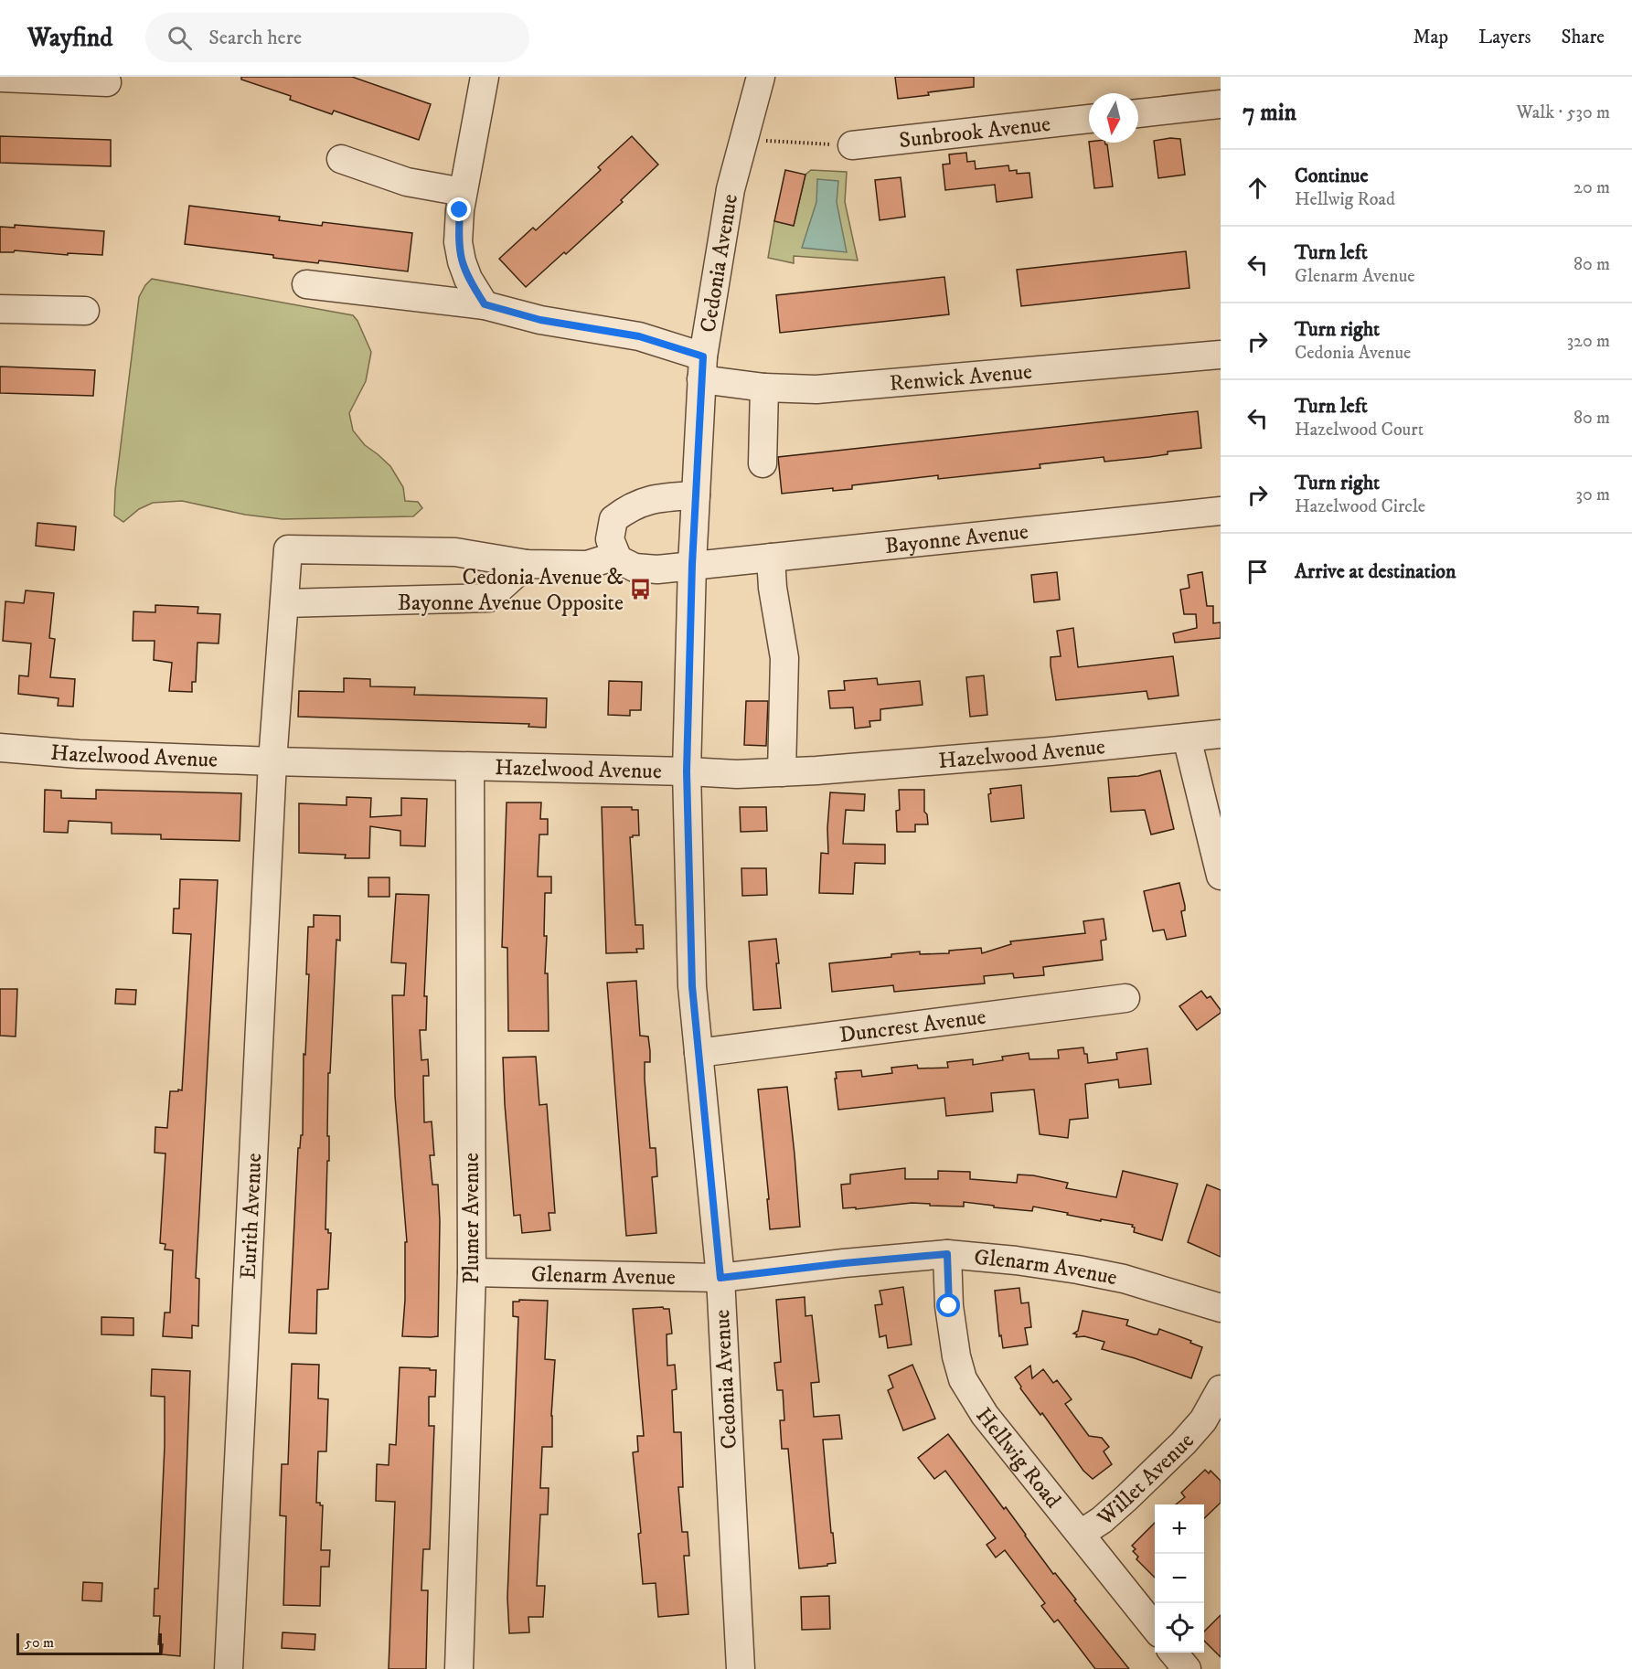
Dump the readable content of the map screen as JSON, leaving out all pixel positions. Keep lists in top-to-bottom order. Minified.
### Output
{"streets":{"street":["Sunbrook Avenue","Cedonia Avenue","Renwick Avenue","Bayonne Avenue","Hazelwood Avenue","Duncrest Avenue","Eurith Avenue","Plumer Avenue","Glenarm Avenue","Hellwig Road","Willet Avenue"]},"crossings":[["Cedonia Avenue","Renwick Avenue"],["Cedonia Avenue","Bayonne Avenue"],["Cedonia Avenue","Hazelwood Avenue"],["Cedonia Avenue","Duncrest Avenue"],["Cedonia Avenue","Glenarm Avenue"],["Hazelwood Avenue","Eurith Avenue"],["Hazelwood Avenue","Plumer Avenue"],["Plumer Avenue","Glenarm Avenue"],["Glenarm Avenue","Hellwig Road"],["Hellwig Road","Willet Avenue"]],"places":{"bus stop":["Cedonia Avenue & Bayonne Avenue Opposite"]},"scale_bar":"50 m","north":"bottom","page":{"header":"Wayfind","search":"Search here","nav":["Map","Layers","Share"],"heading":["7 min","Walk · 530 m"],"list":[["Continue","Hellwig Road","20 m"],["Turn left","Glenarm Avenue","80 m"],["Turn right","Cedonia Avenue","320 m"],["Turn left","Hazelwood Court","80 m"],["Turn right","Hazelwood Circle","30 m"],"Arrive at destination"],"map_buttons":["+","−"],"scale":"50 m"}}
